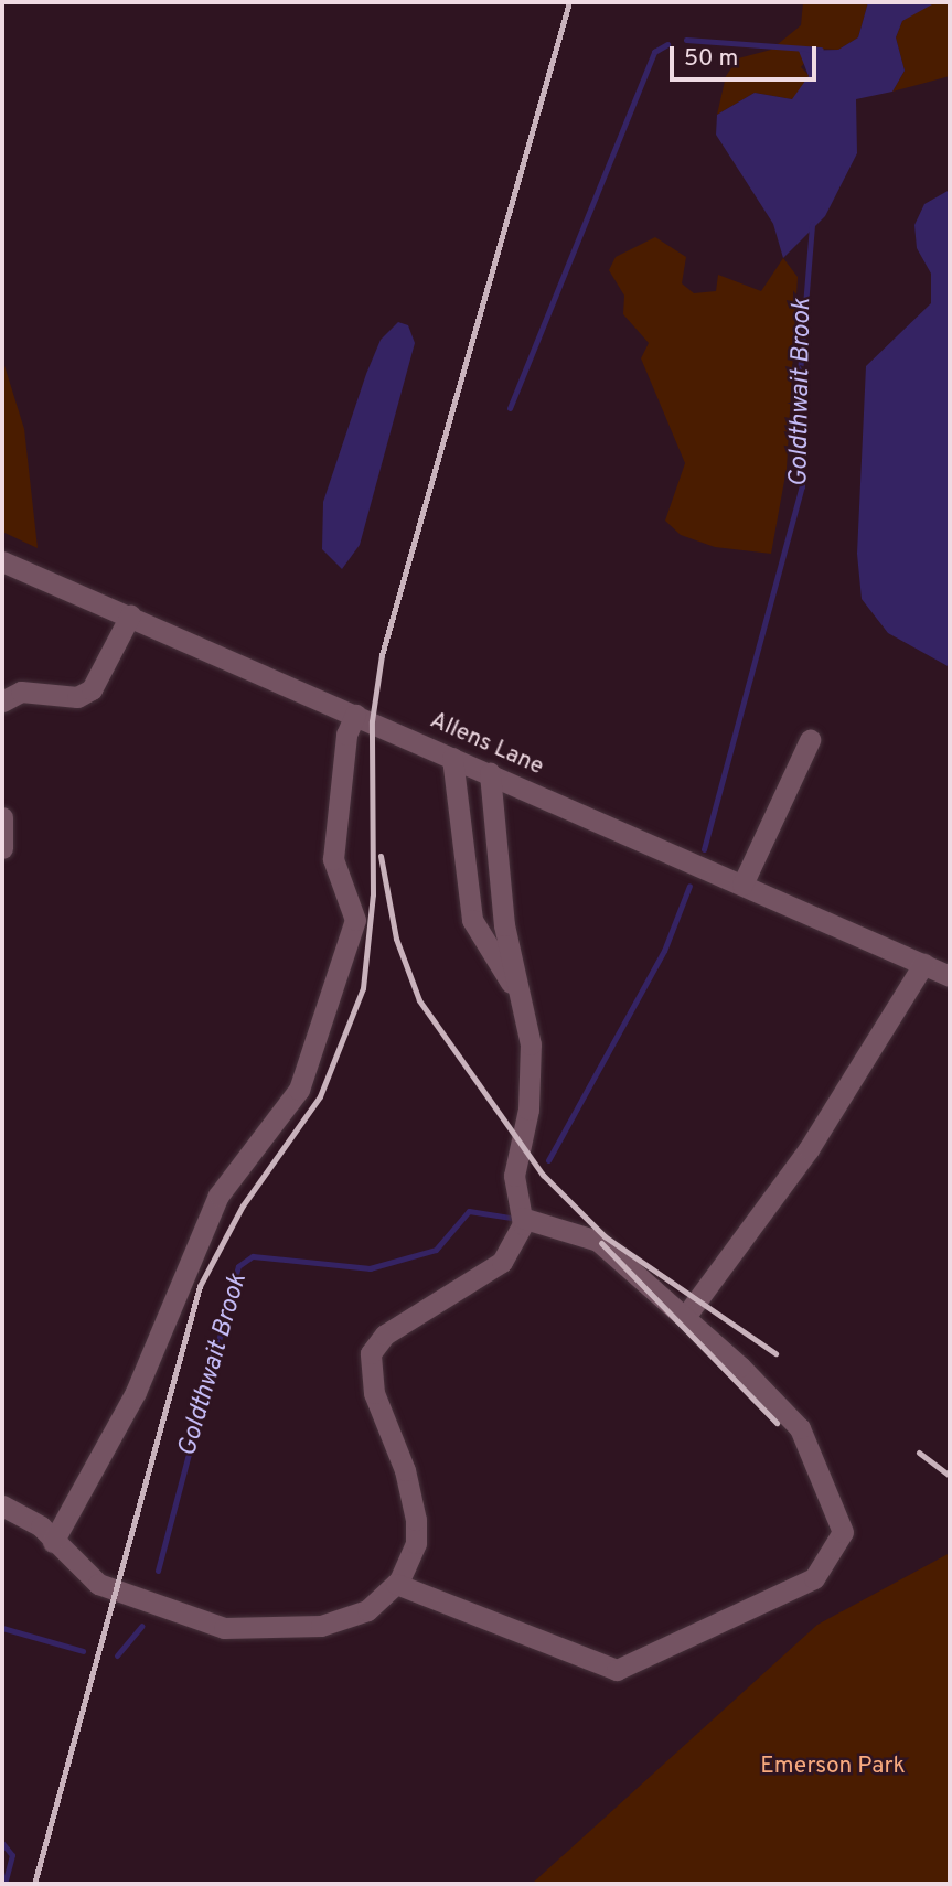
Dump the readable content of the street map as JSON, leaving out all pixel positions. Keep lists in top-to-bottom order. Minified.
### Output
{"streets":{"street":["Allens Lane"]},"water":["Goldthwait Brook"],"parks":["Emerson Park"],"scale_bar":"50 m"}
